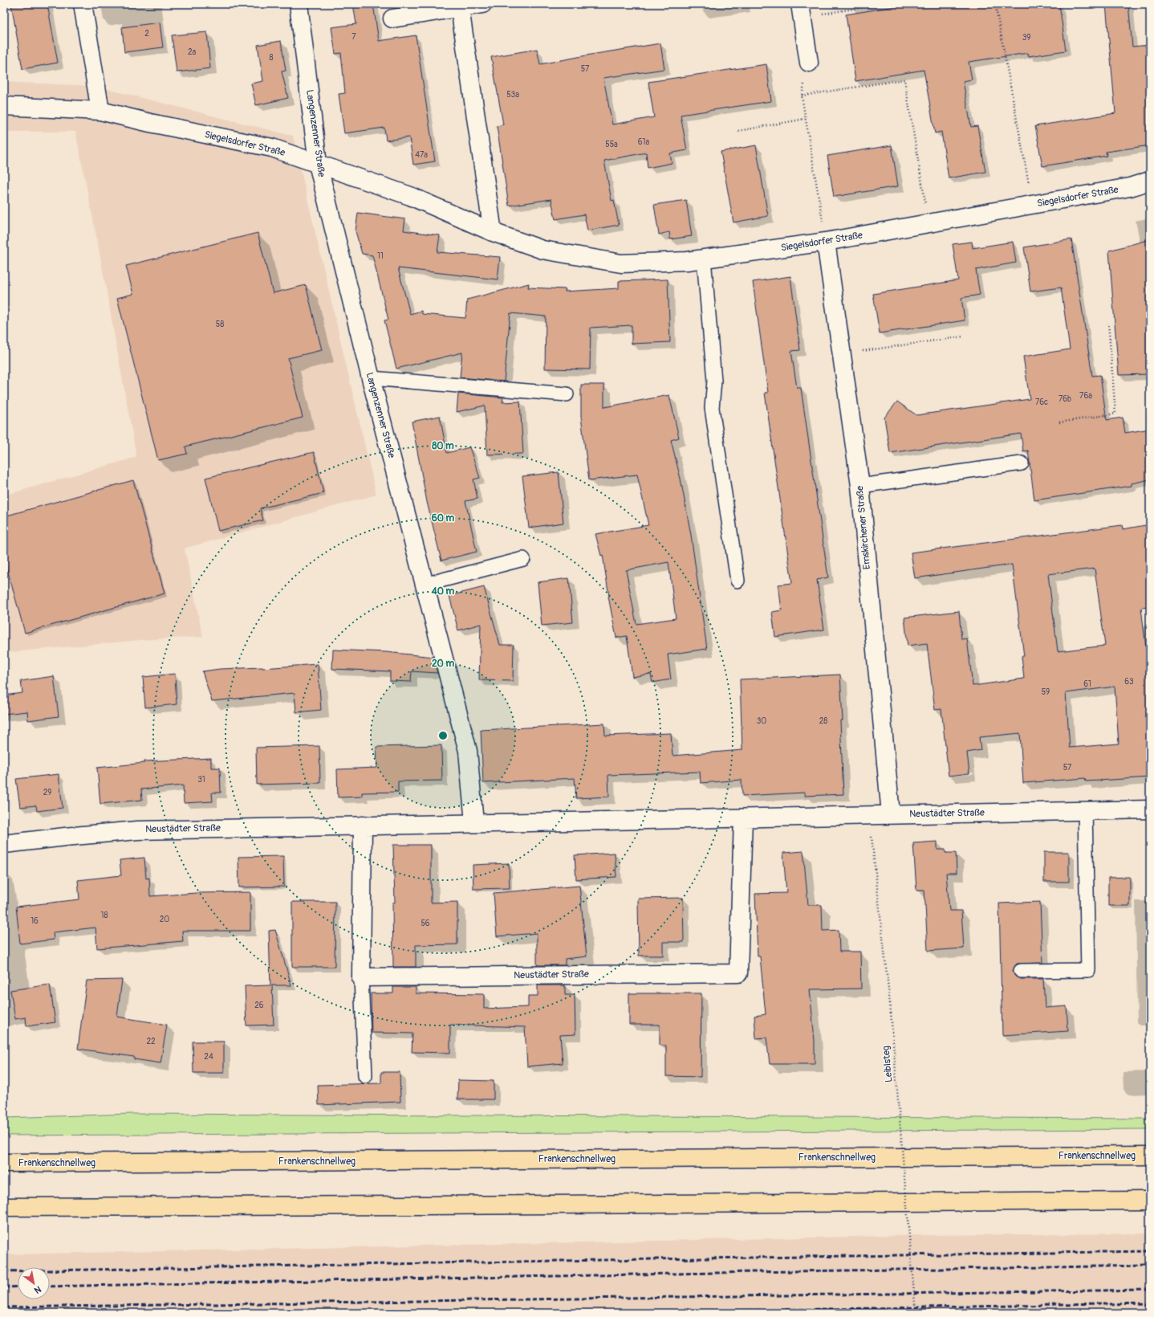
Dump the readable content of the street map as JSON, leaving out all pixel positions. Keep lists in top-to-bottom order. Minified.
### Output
{"streets":{"highway":["Frankenschnellweg"],"street":["Langenzenner Straße","Siegelsdorfer Straße","Emskirchener Straße","Neustädter Straße"],"path":["Leiblsteg"]},"crossings":[["Langenzenner Straße","Siegelsdorfer Straße"],["Langenzenner Straße","Neustädter Straße"],["Siegelsdorfer Straße","Emskirchener Straße"],["Emskirchener Straße","Neustädter Straße"],["Neustädter Straße","Leiblsteg"]],"house_numbers":["2","7","39","2a","8","57","53a","61a","55a","47a","11","58","76a","76b","76c","63","61","59","30","28","57","31","29","18","20","16","56","26","22","24"],"north":"bottom right","rings":["80 m","60 m","40 m","20 m"]}
